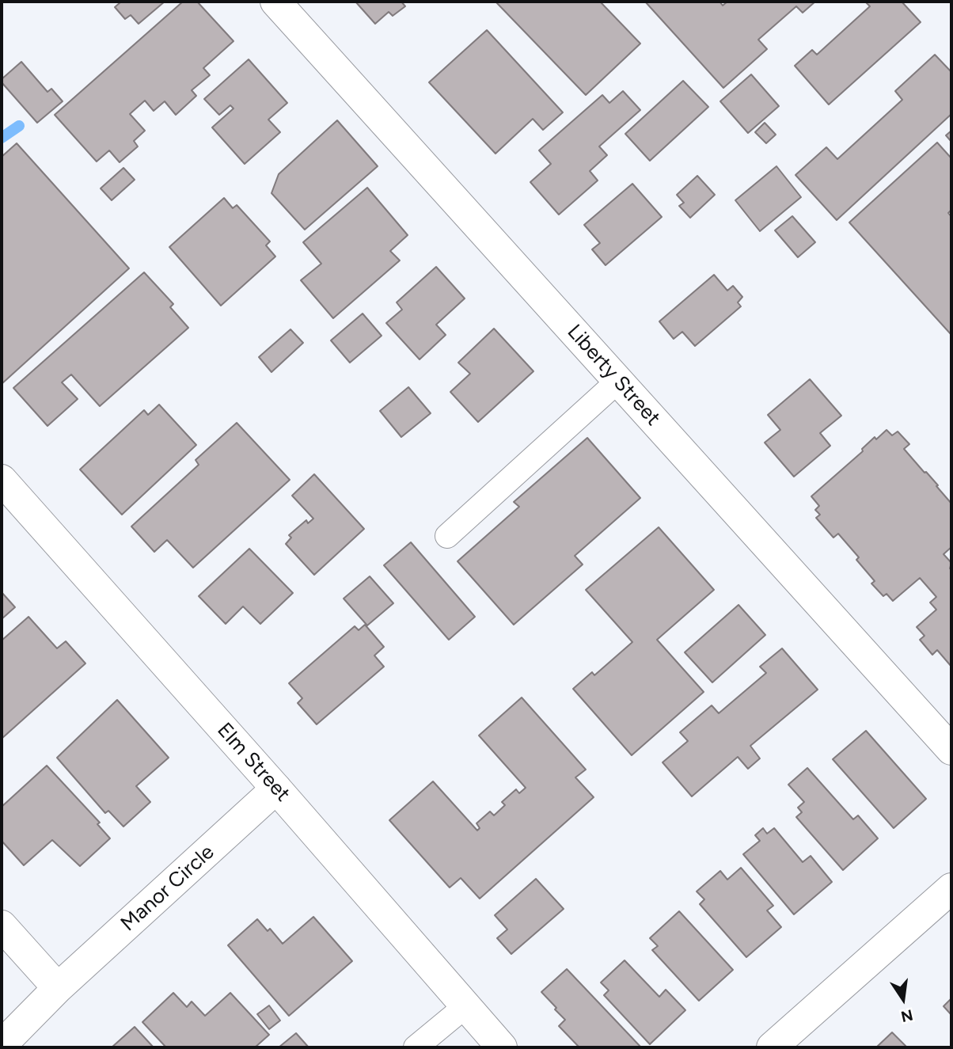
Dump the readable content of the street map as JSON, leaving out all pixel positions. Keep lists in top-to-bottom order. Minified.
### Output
{"streets":{"street":["Liberty Street","Elm Street","Manor Circle"]},"crossings":[["Elm Street","Manor Circle"]],"north":"bottom"}
